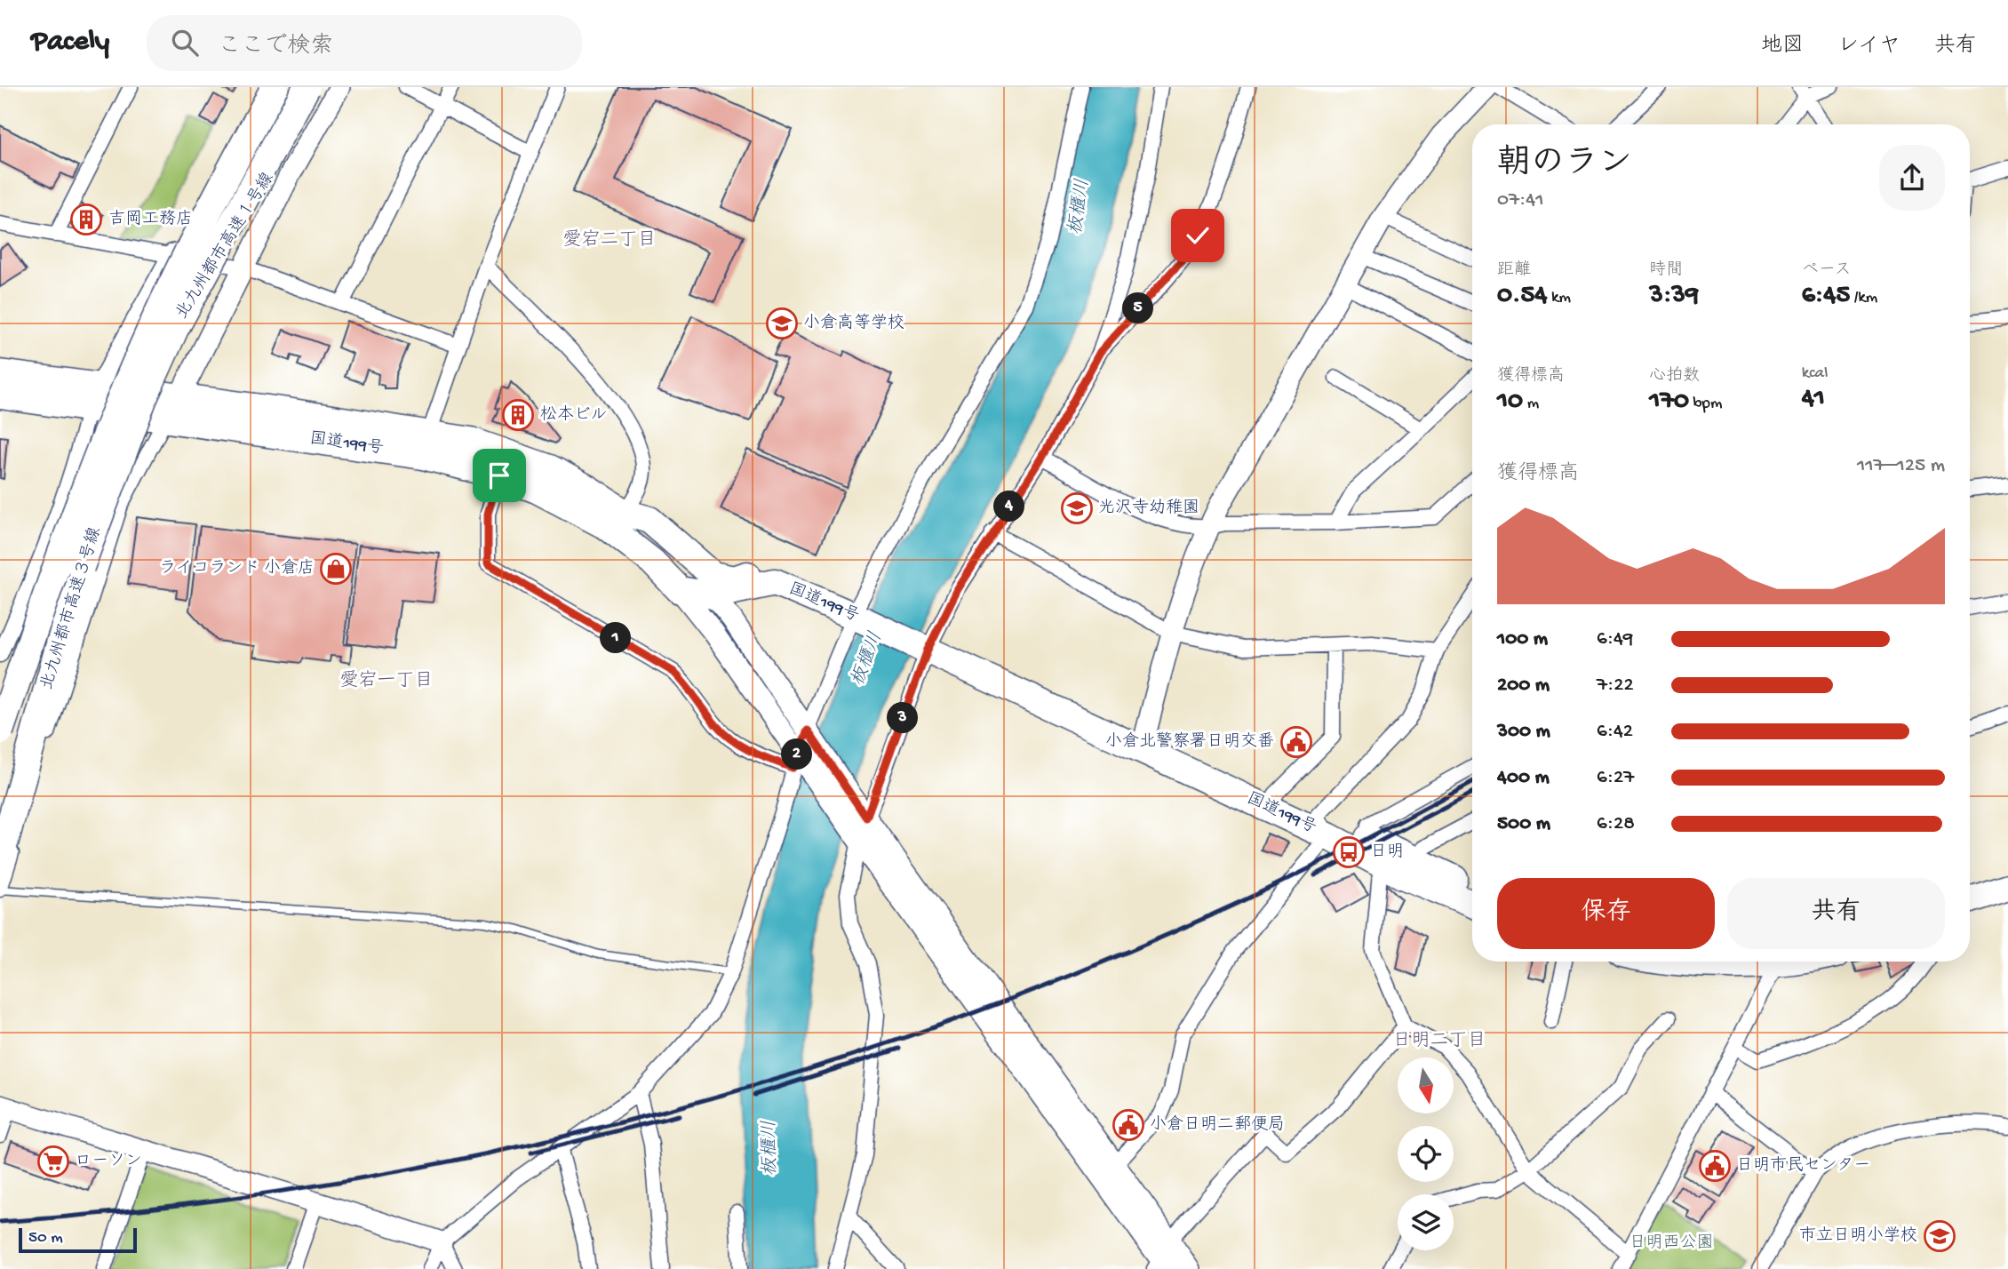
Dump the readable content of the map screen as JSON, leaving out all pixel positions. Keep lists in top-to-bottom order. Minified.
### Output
{"streets":{"highway":["北九州都市高速１号線","国道199号","北九州都市高速３号線"]},"crossings":[["北九州都市高速１号線","北九州都市高速３号線"]],"districts":["愛宕二丁目","愛宕一丁目","日明二丁目"],"water":["板櫃川"],"parks":["日明西公園"],"places":{"building":["吉岡工務店","松本ビル"],"school or university":["小倉高等学校","光沢寺幼稚園","市立日明小学校"],"shop":["ライコランド 小倉店"],"public building":["小倉北警察署日明交番","小倉日明二郵便局","日明市民センター"],"bus stop":["日明"],"supermarket":["ローソン"]},"scale_bar":"50 m","north":"bottom","page":{"header":"Pacely","search":"ここで検索","nav":["地図","レイヤ","共有"],"heading":["朝のラン","07:41"],"stats":[["距離","0.54 km"],["時間","3:39"],["ペース","6:45 /km"],["獲得標高","10 m"],["心拍数","170 bpm"],["kcal","41"]],"pins":["5","4","1","3","2"],"chart":["獲得標高","117–125 m"],"list":[{"name":"100 m","note":"6:49"},{"name":"200 m","note":"7:22"},{"name":"300 m","note":"6:42"},{"name":"400 m","note":"6:27"},{"name":"500 m","note":"6:28"}],"buttons":["保存","共有"],"scale":"50 m"}}
